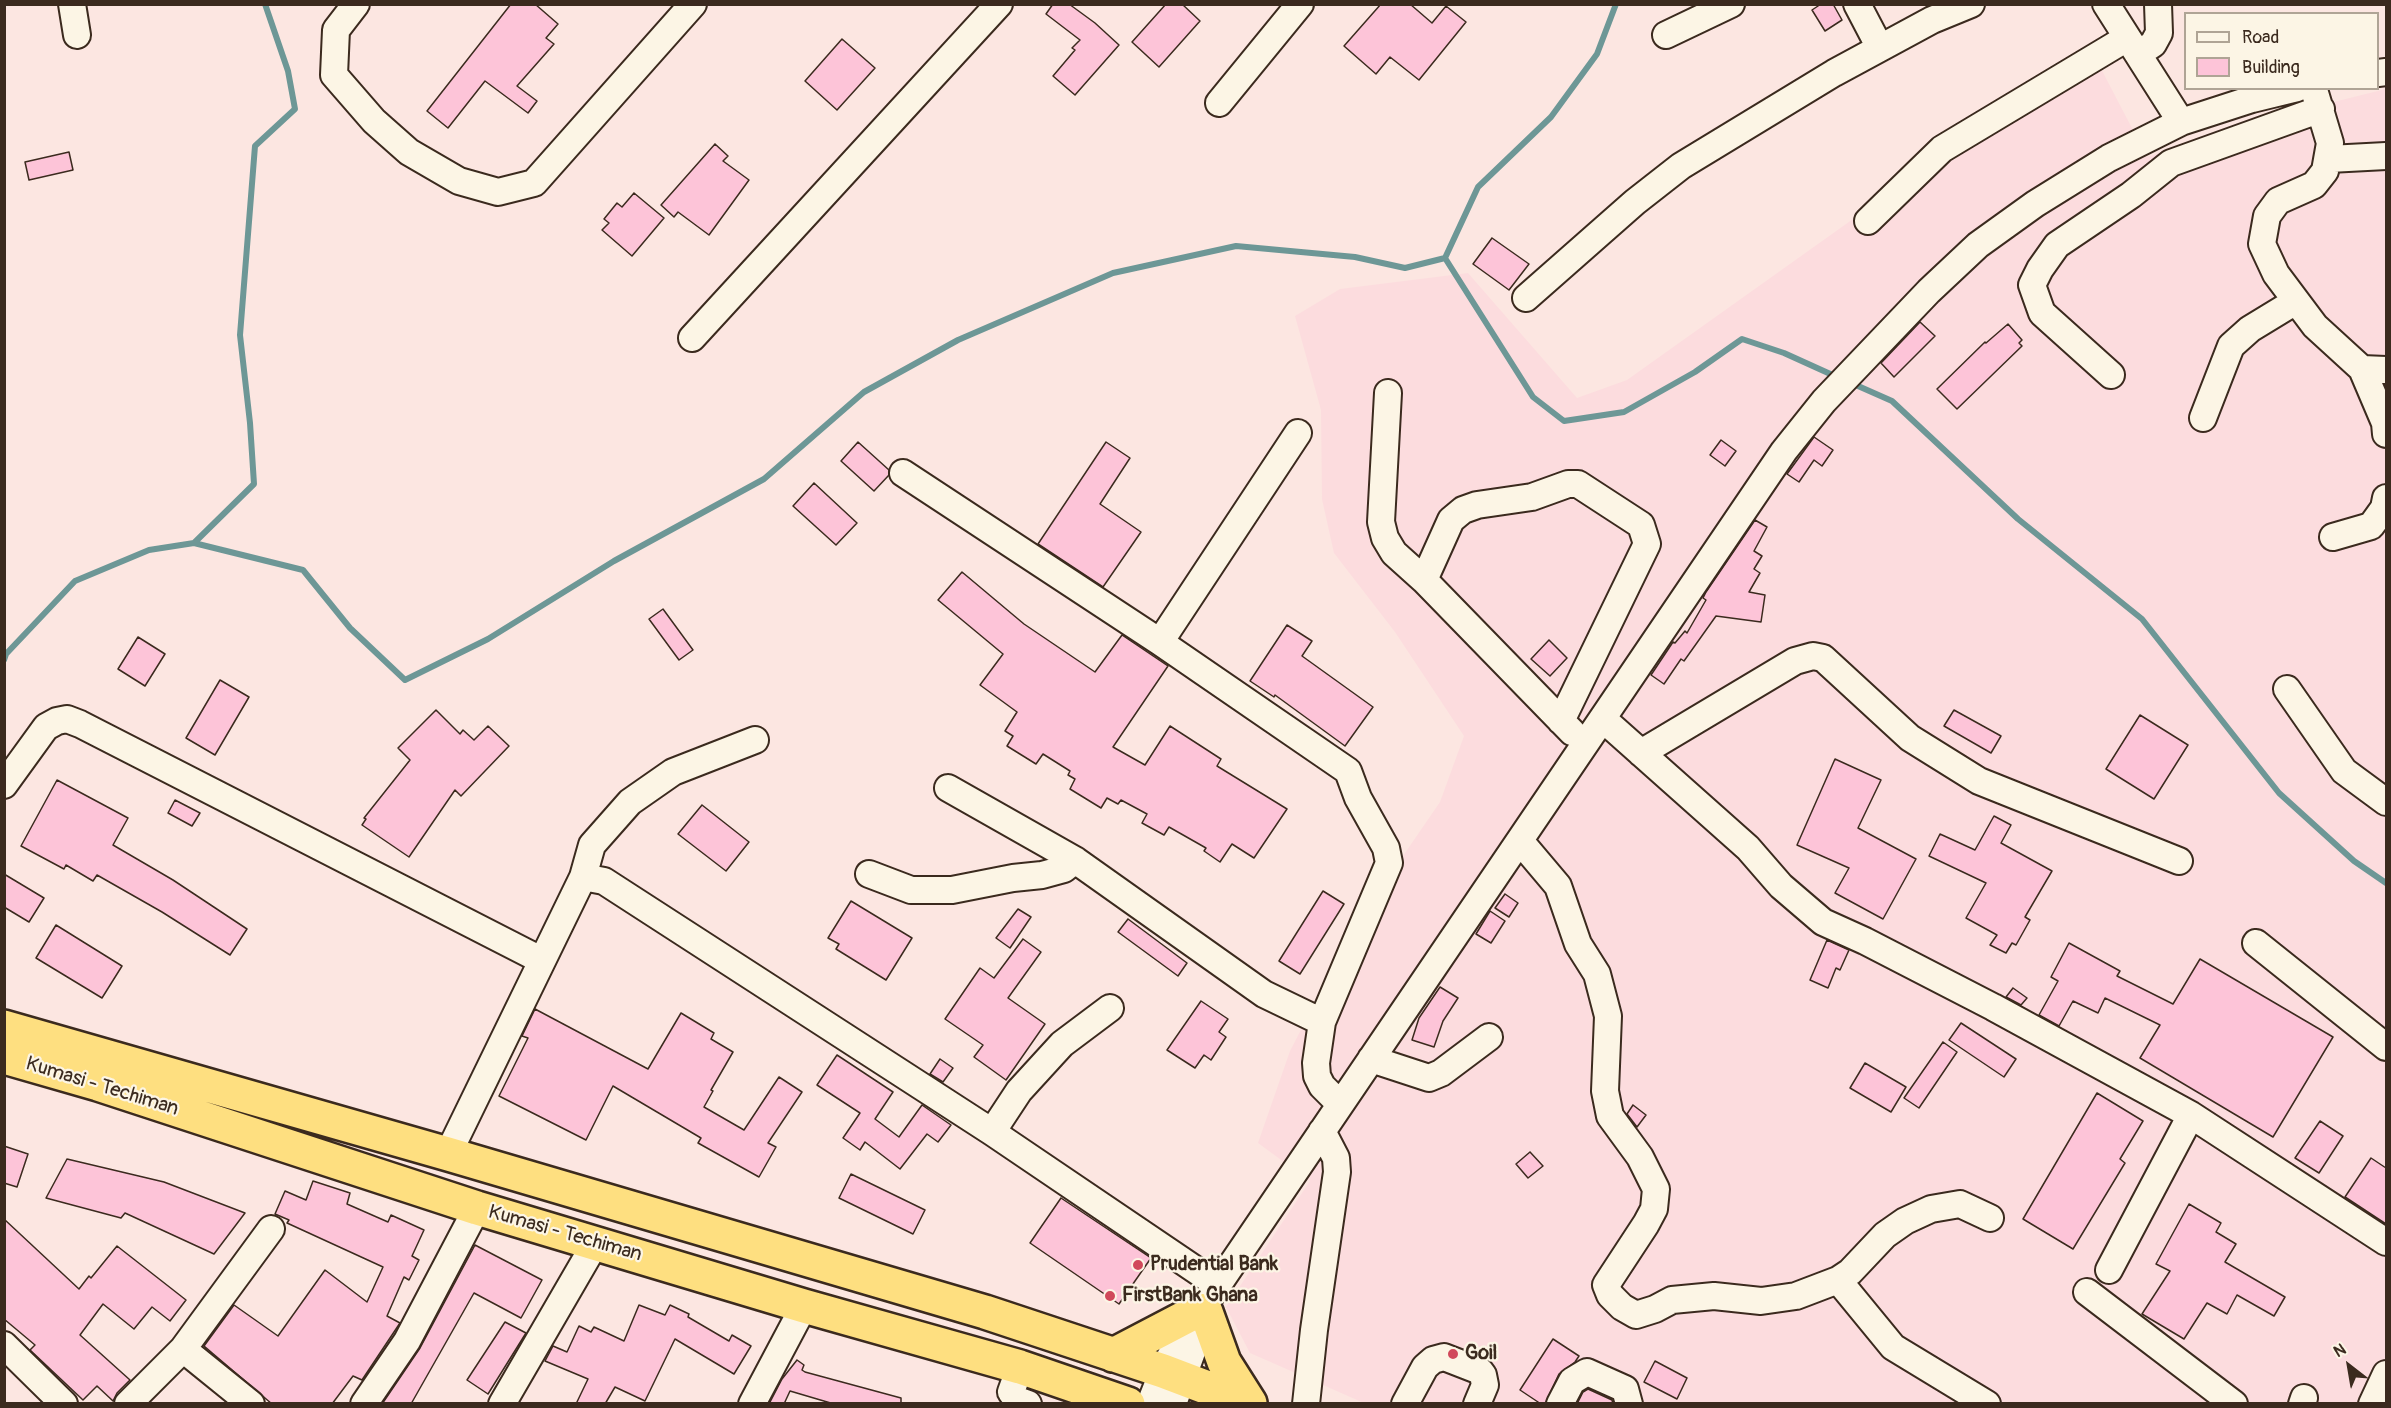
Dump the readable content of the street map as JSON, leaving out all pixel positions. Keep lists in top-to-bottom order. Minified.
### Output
{"streets":{"highway":["Kumasi - Techiman"]},"places":["Prudential Bank","FirstBank Ghana","Goil"],"legend":["Road","Building"],"north":"top left"}
